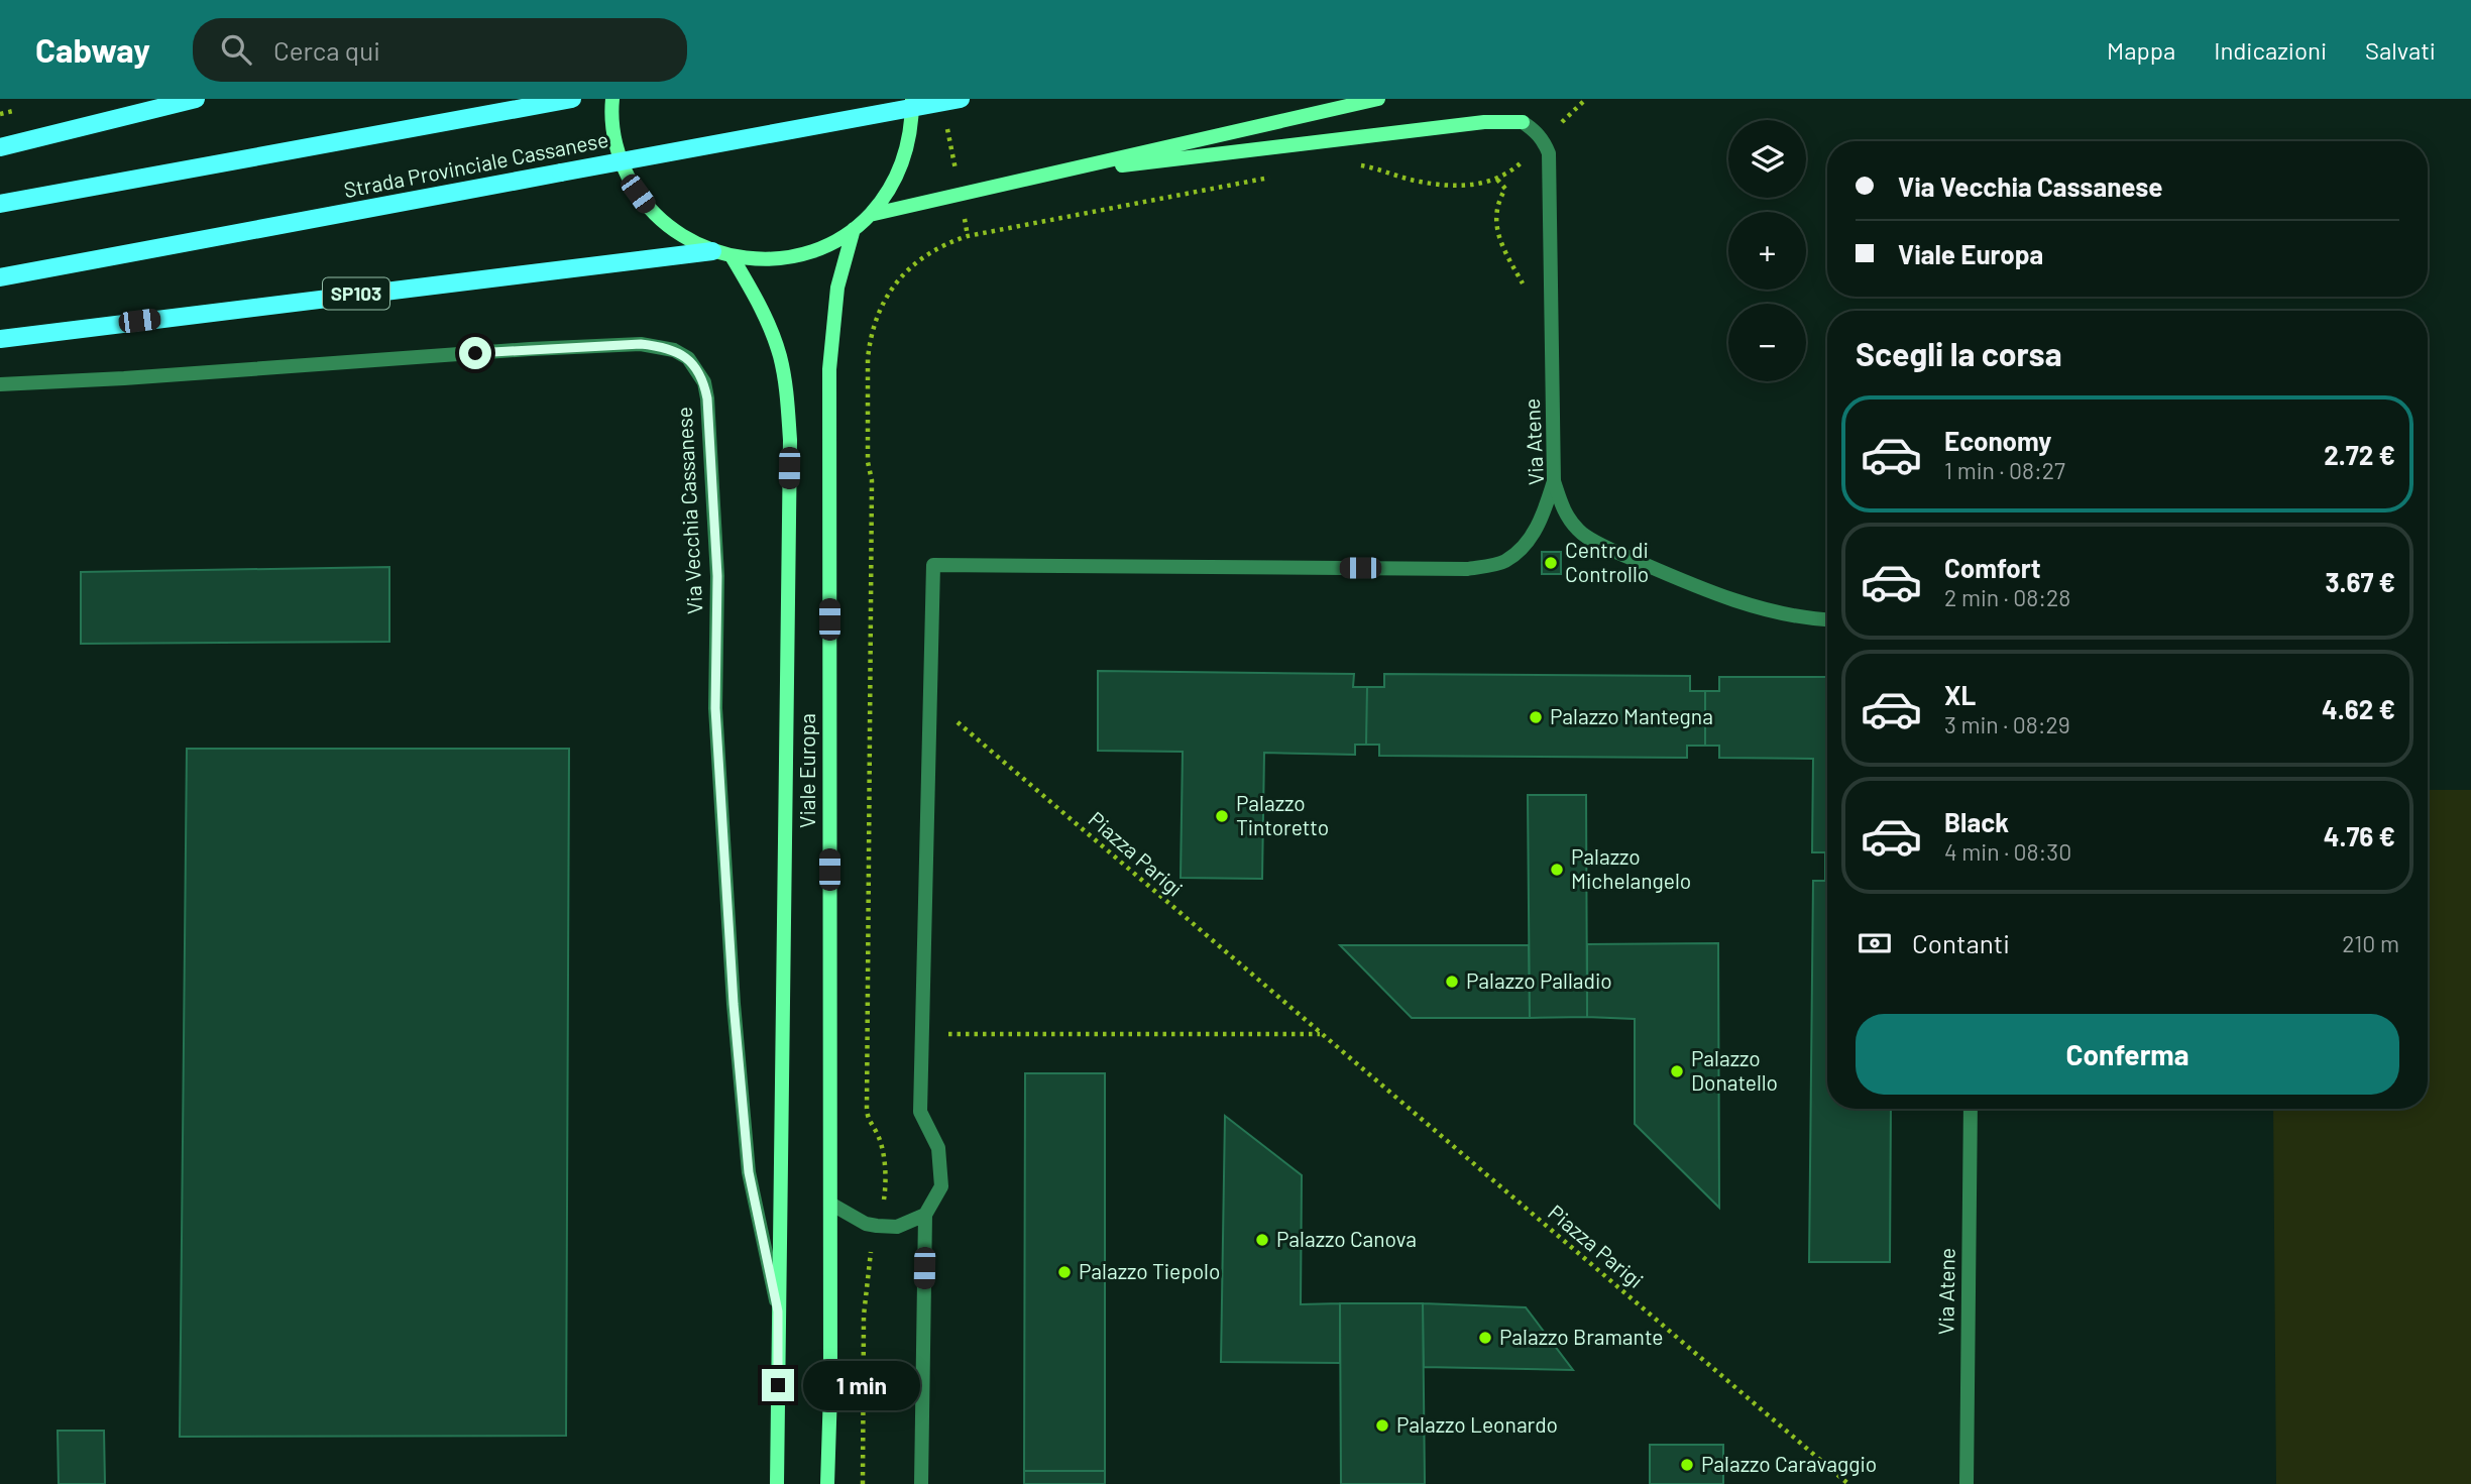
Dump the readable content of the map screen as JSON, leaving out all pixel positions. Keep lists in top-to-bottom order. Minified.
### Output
{"streets":{"main road":["Strada Provinciale Cassanese","SP103"],"street":["Via Atene","Via Vecchia Cassanese","Viale Europa"],"path":["Piazza Parigi"]},"crossings":[["Via Vecchia Cassanese","Viale Europa"]],"places":["Centro di Controllo","Palazzo Mantegna","Palazzo Tintoretto","Palazzo Michelangelo","Palazzo Palladio","Palazzo Donatello","Palazzo Canova","Palazzo Tiepolo","Palazzo Bramante","Palazzo Leonardo","Palazzo Caravaggio"],"page":{"header":"Cabway","search":"Cerca qui","nav":["Mappa","Indicazioni","Salvati"],"map_buttons":["+","−"],"banner":["Via Vecchia Cassanese","Viale Europa"],"heading":"Scegli la corsa","list":[{"name":"Economy","note":"1 min · 08:27","value":"2.72 €"},{"name":"Comfort","note":"2 min · 08:28","value":"3.67 €"},{"name":"XL","note":"3 min · 08:29","value":"4.62 €"},{"name":"Black","note":"4 min · 08:30","value":"4.76 €"}],"pay":["Contanti","210 m"],"buttons":"Conferma","bubble":"1 min"}}
